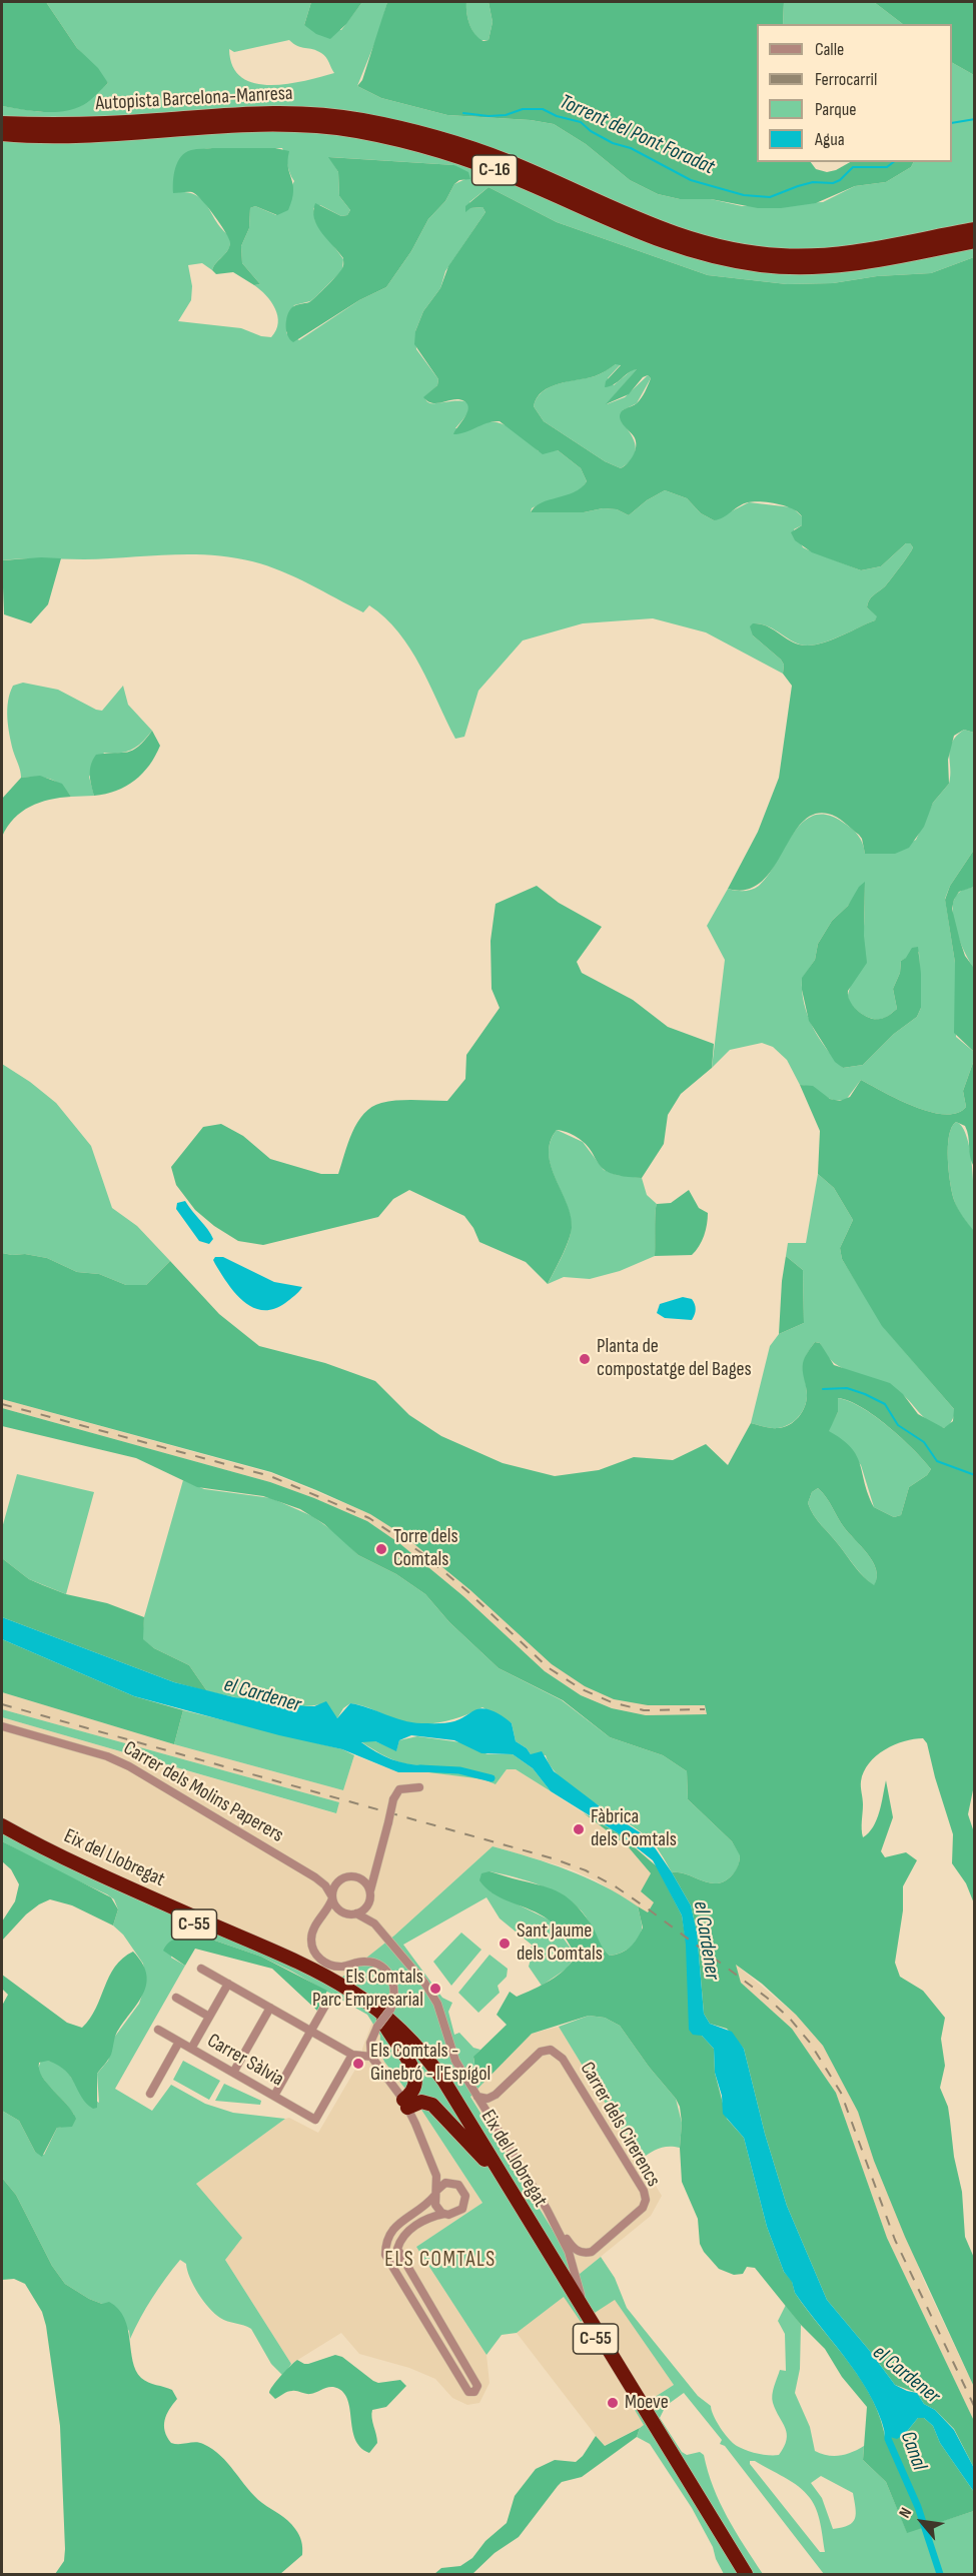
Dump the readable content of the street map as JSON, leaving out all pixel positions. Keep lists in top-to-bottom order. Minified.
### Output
{"streets":{"highway":["Autopista Barcelona-Manresa","C-16","Eix del Llobregat","C-55"],"street":["Carrer dels Molins Paperers","Carrer Sàlvia","Carrer dels Cirerencs"]},"districts":["ELS COMTALS"],"water":["Torrent del Pont Foradat","el Cardener","Canal"],"places":["Planta de compostatge del Bages","Torre dels Comtals","Fàbrica dels Comtals","Sant Jaume dels Comtals","Els Comtals Parc Empresarial","Els Comtals - Ginebró - l'Espígol","Moeve"],"legend":["Calle","Ferrocarril","Parque","Agua"],"north":"top left"}
